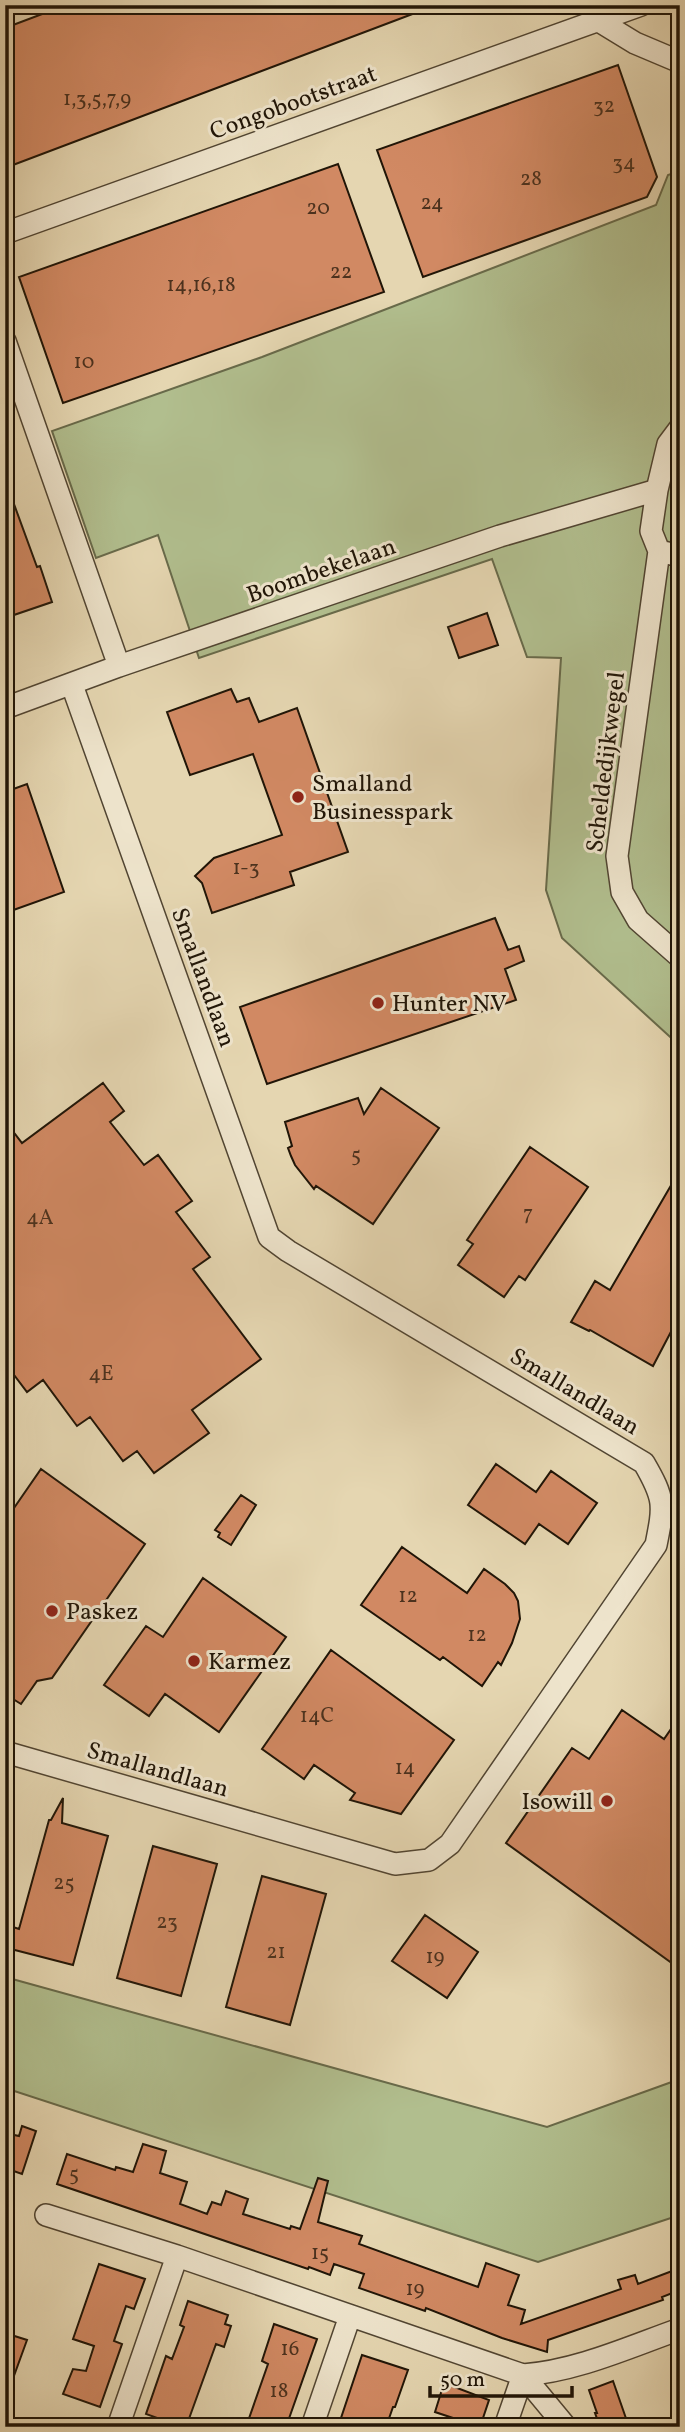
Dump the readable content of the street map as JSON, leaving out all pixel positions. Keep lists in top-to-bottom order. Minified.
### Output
{"streets":{"street":["Congobootstraat","Boombekelaan","Scheldedijkwegel","Smallandlaan"]},"crossings":[["Boombekelaan","Scheldedijkwegel"],["Boombekelaan","Smallandlaan"]],"places":["Smalland Businesspark","Hunter NV","Paskez","Karmez","Isowill"],"house_numbers":["1,3,5,7,9","32","34","28","24","20","22","14,16,18","10","1-3","5","7","4A","4E","12","12","14C","14","25","23","21","19","5","15","19","16","18"],"scale_bar":"50 m"}
